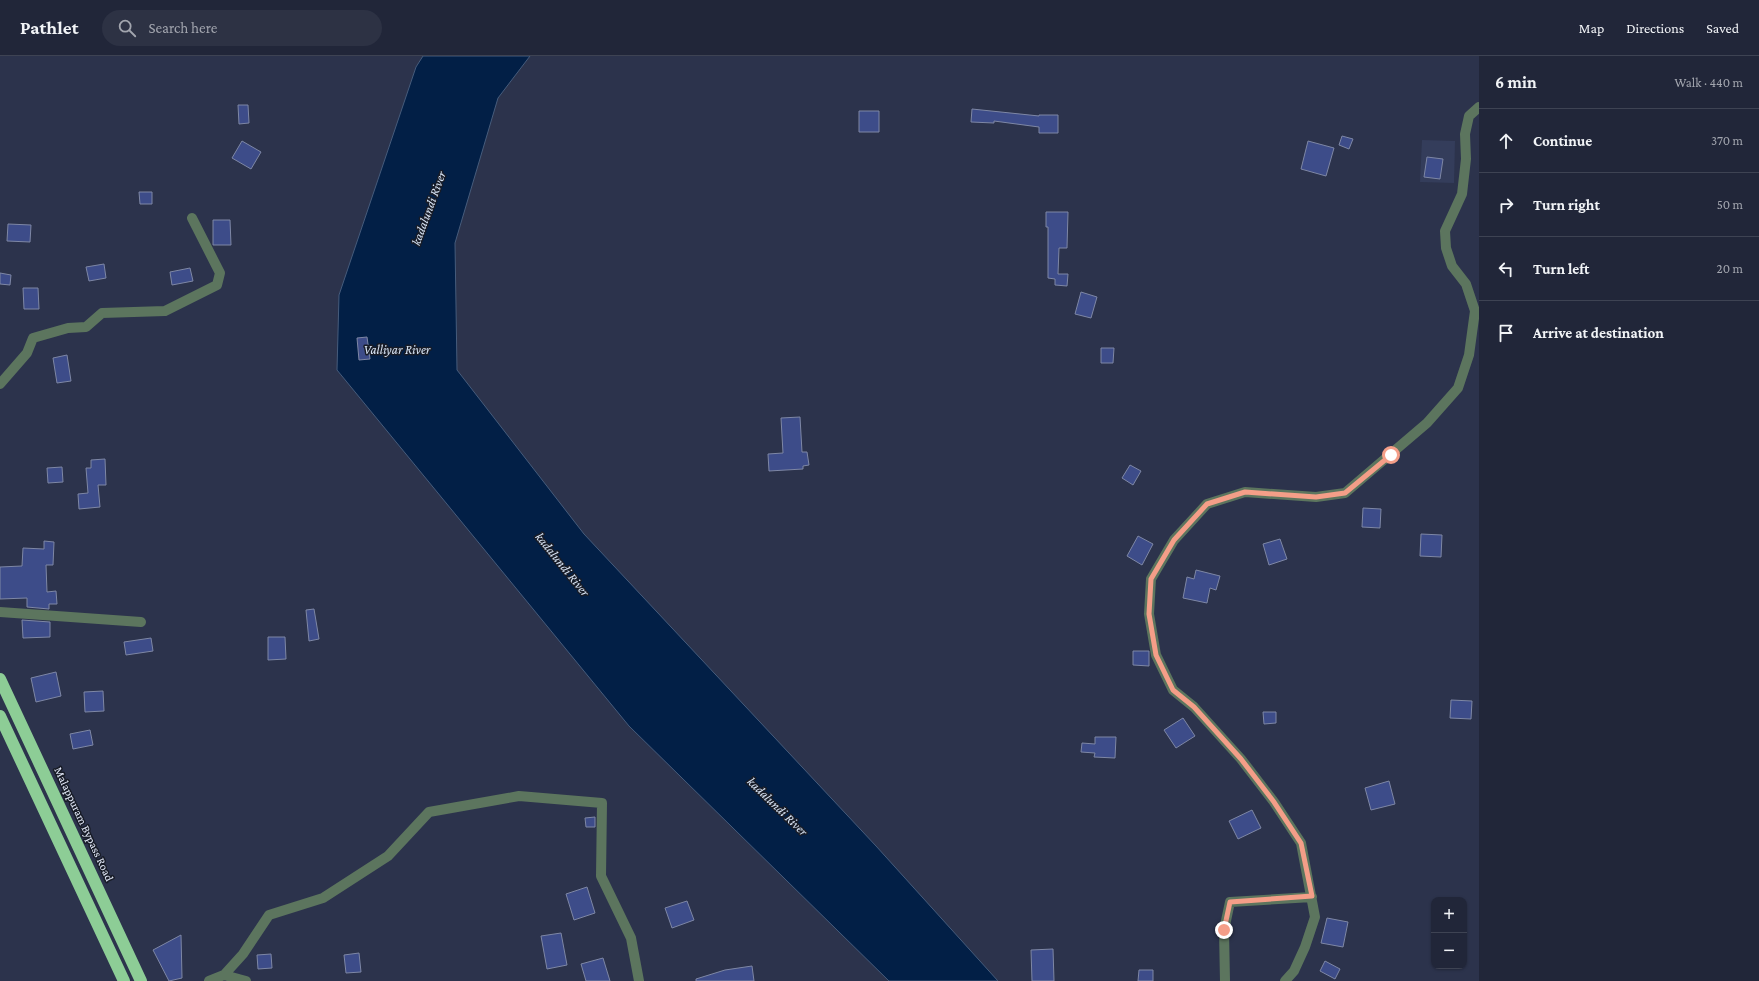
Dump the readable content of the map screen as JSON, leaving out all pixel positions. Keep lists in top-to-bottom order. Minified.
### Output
{"streets":{"highway":["Malappuram Bypass Road"]},"water":["kadalundi River","Valliyar River"],"page":{"header":"Pathlet","search":"Search here","nav":["Map","Directions","Saved"],"heading":["6 min","Walk · 440 m"],"list":[["Continue","370 m"],["Turn right","50 m"],["Turn left","20 m"],"Arrive at destination"],"map_buttons":["+","−"]}}
